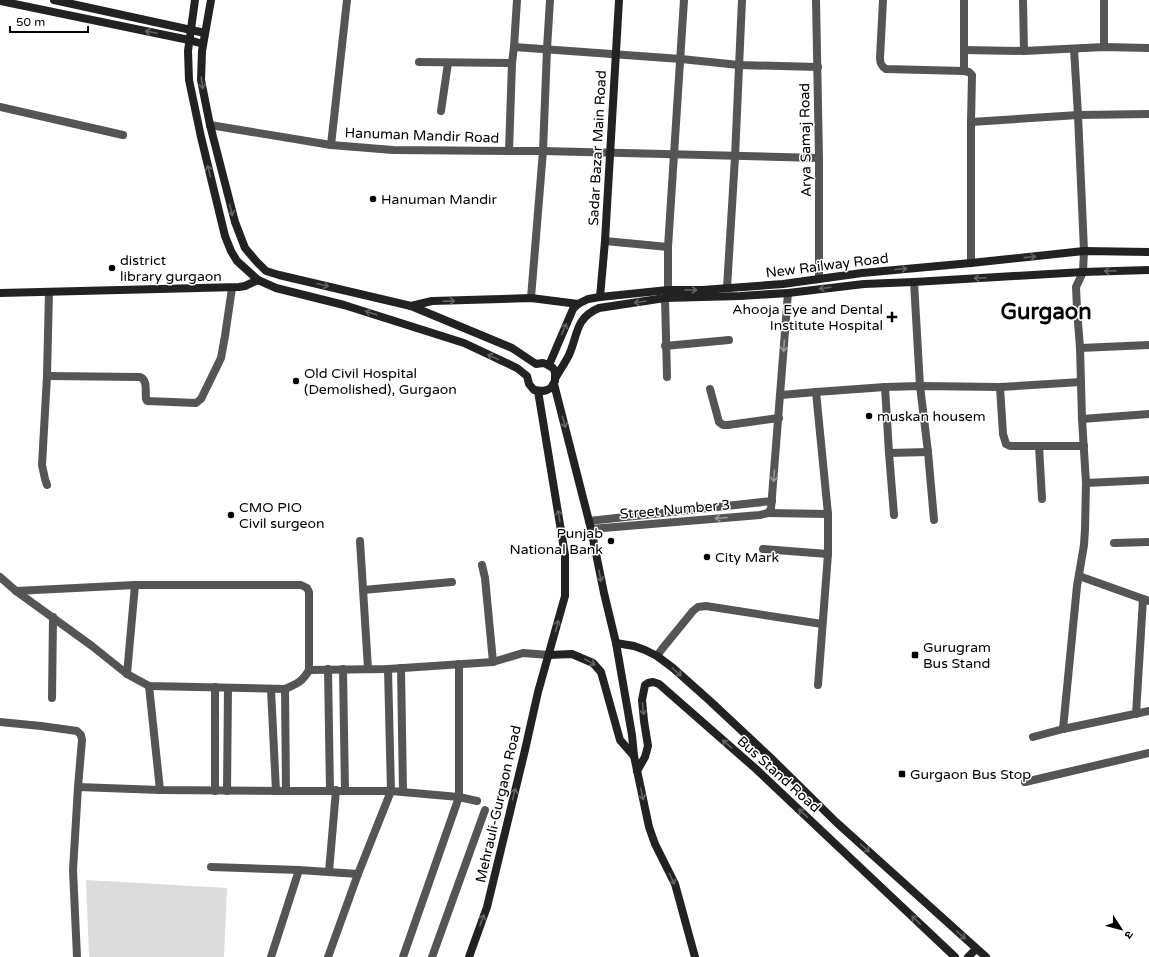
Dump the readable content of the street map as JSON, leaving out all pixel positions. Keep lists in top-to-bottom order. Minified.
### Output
{"streets":{"main road":["Sadar Bazar Main Road","New Railway Road","Bus Stand Road","Mehrauli-Gurgaon Road"],"street":["Hanuman Mandir Road","Arya Samaj Road","Street Number 3"]},"crossings":[["Hanuman Mandir Road","Arya Samaj Road"],["Hanuman Mandir Road","Sadar Bazar Main Road"],["Arya Samaj Road","New Railway Road"],["Sadar Bazar Main Road","New Railway Road"]],"districts":["Gurgaon"],"places":{"other":["Hanuman Mandir","district library gurgaon","Old Civil Hospital (Demolished), Gurgaon","muskan housem","CMO PIO Civil surgeon","Punjab National Bank","City Mark"],"health":["Ahooja Eye and Dental Institute Hospital"],"transit":["Gurugram Bus Stand","Gurgaon Bus Stop"]},"scale_bar":"50 m","north":"bottom right"}
